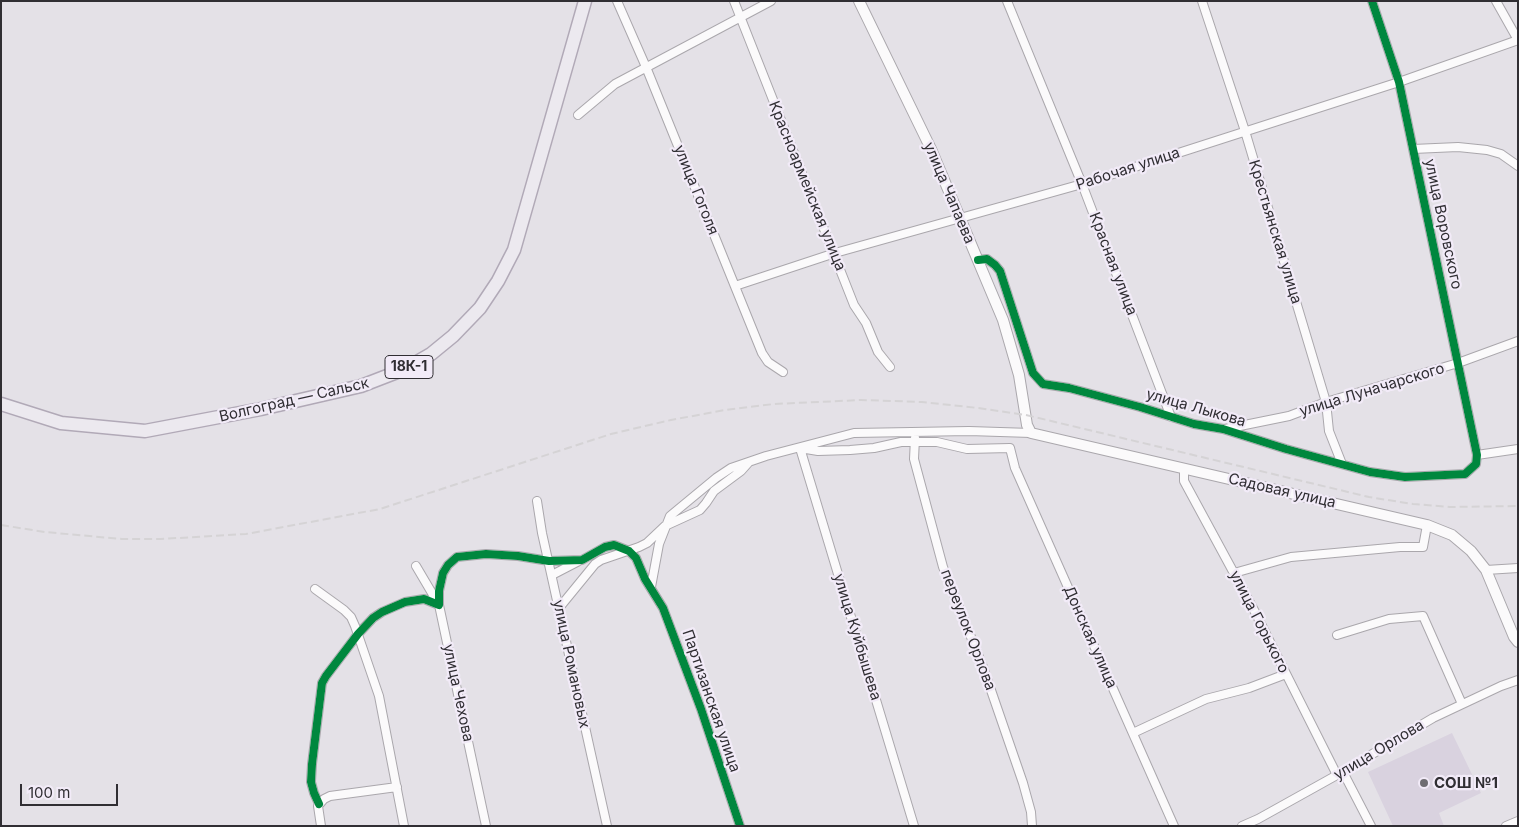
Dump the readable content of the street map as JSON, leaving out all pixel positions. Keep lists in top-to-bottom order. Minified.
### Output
{"streets":{"main road":["18К-1","Волгоград — Сальск"],"street":["Рабочая улица","Красноармейская улица","улица Гоголя","улица Чапаева","улица Воровского","Крестьянская улица","Красная улица","улица Луначарского","улица Лыкова","Садовая улица","улица Горького","переулок Орлова","улица Куйбышева","Донская улица","улица Романовых","улица Чехова","Партизанская улица","улица Орлова"]},"crossings":[["Рабочая улица","Красноармейская улица"],["Рабочая улица","улица Гоголя"],["Рабочая улица","улица Чапаева"],["Рабочая улица","улица Воровского"],["Рабочая улица","Крестьянская улица"],["Рабочая улица","Красная улица"],["улица Чапаева","улица Лыкова"],["улица Чапаева","Садовая улица"],["улица Воровского","улица Луначарского"],["улица Воровского","улица Лыкова"],["Крестьянская улица","улица Луначарского"],["Крестьянская улица","улица Лыкова"],["Красная улица","улица Лыкова"],["улица Луначарского","улица Лыкова"],["Садовая улица","улица Горького"],["Садовая улица","переулок Орлова"],["Садовая улица","улица Куйбышева"],["улица Горького","улица Орлова"],["переулок Орлова","Донская улица"]],"places":["СОШ №1"],"scale_bar":"100 m"}
